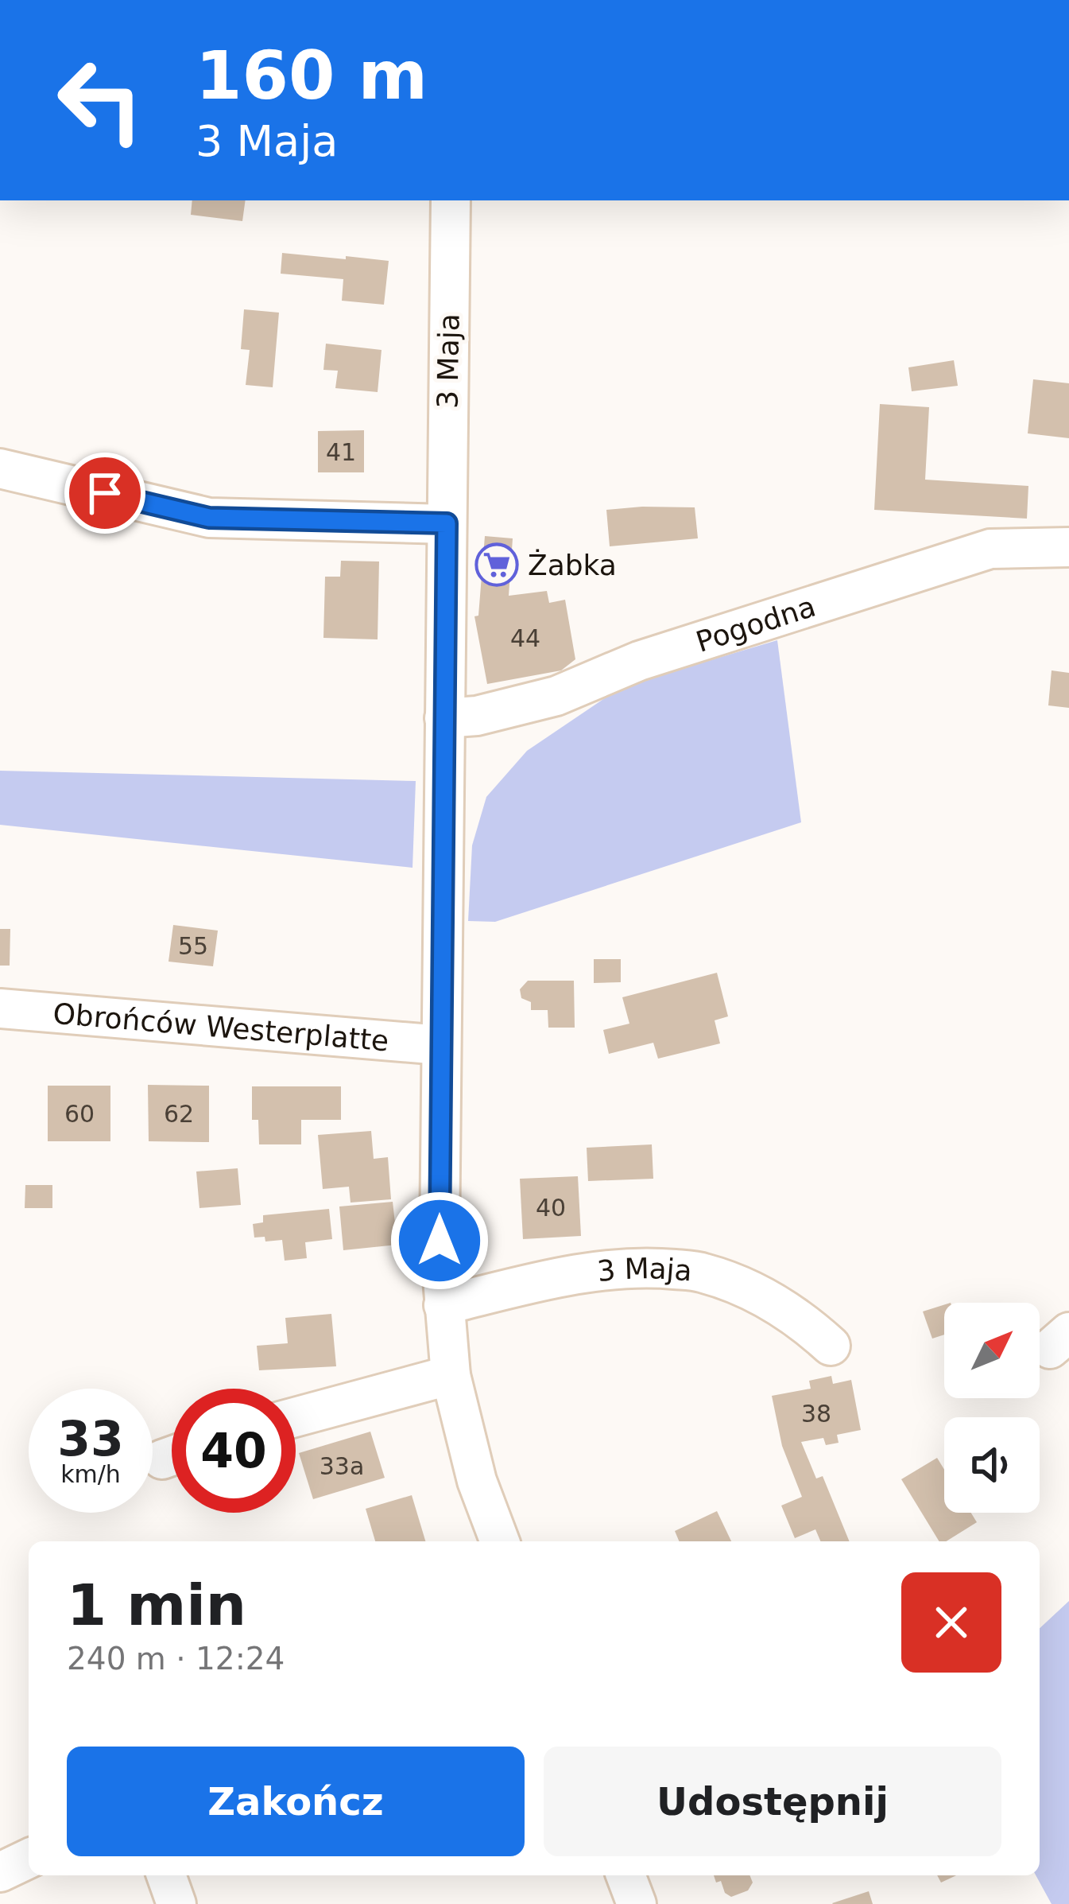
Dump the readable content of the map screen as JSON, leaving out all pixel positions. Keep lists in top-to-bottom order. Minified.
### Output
{"streets":{"street":["3 Maja","Pogodna","Obrońców Westerplatte"]},"crossings":[["3 Maja","Pogodna"],["3 Maja","Obrońców Westerplatte"]],"places":{"supermarket":["Żabka"]},"house_numbers":["41","44","55","60","62","40","38","33a"],"north":"top right","page":{"turn":["160 m","3 Maja"],"speed":"33 km/h","limit":"40","heading":["1 min","240 m · 12:24"],"buttons":["Zakończ","Udostępnij"]}}
